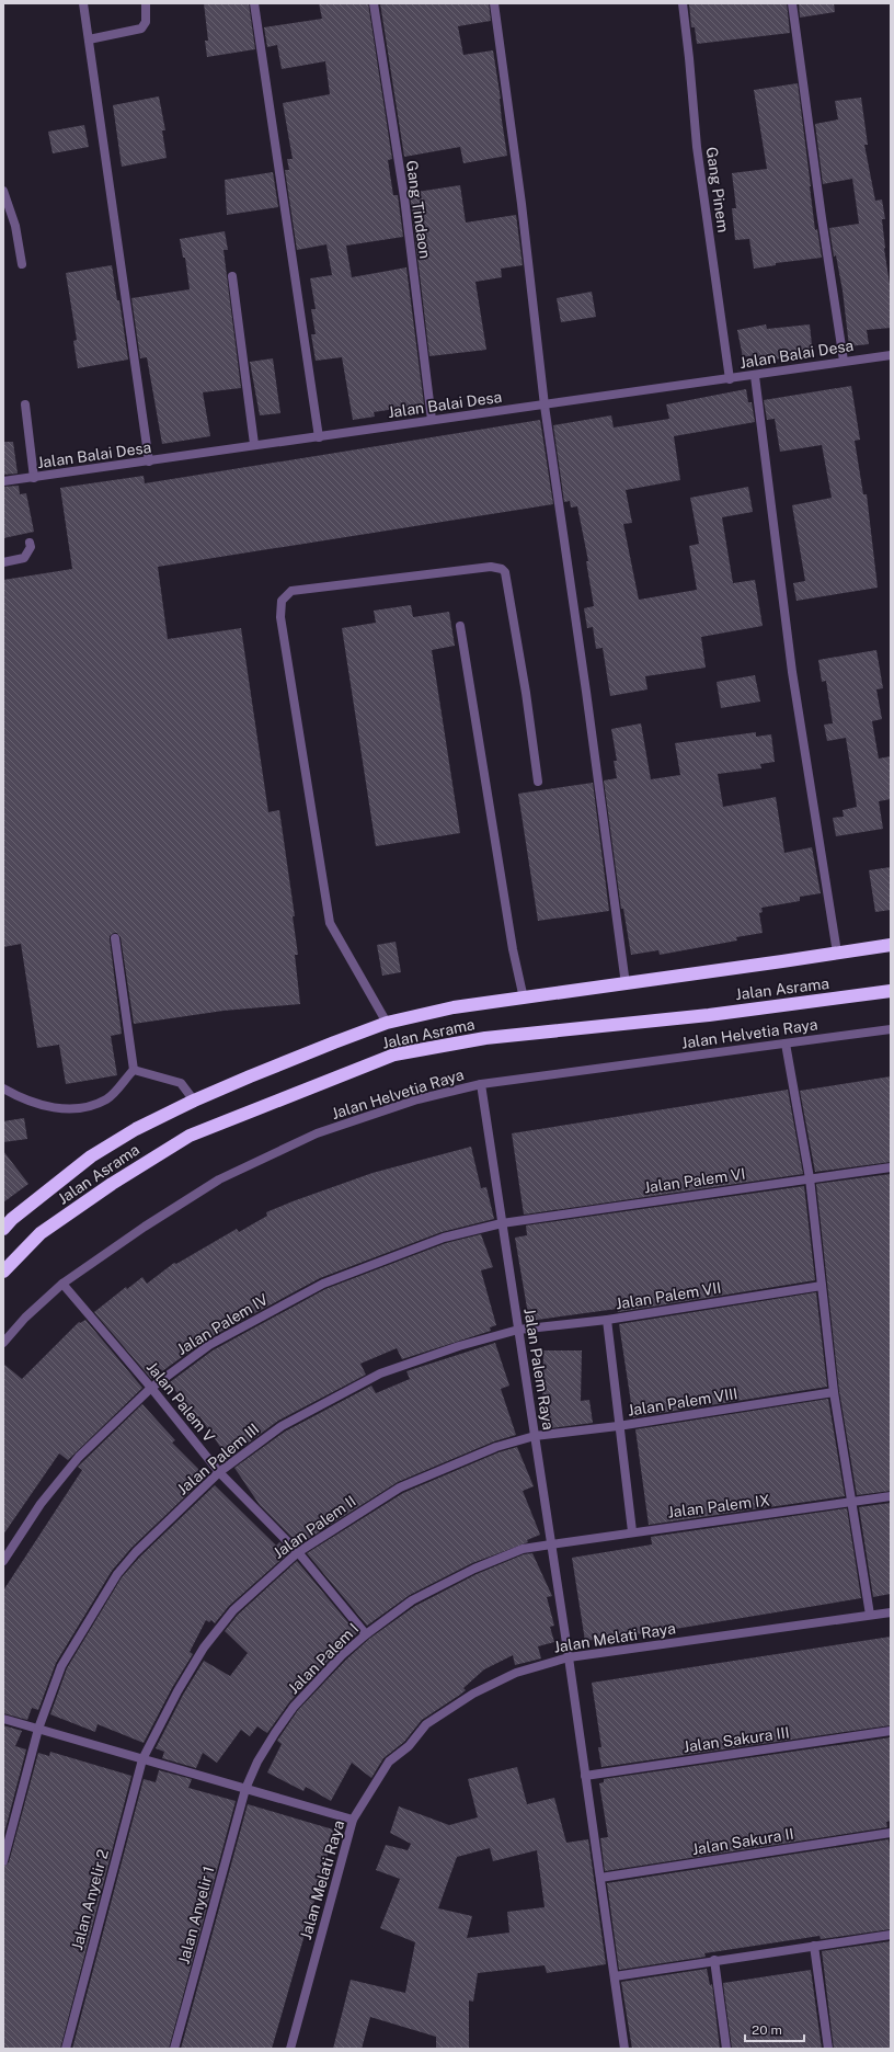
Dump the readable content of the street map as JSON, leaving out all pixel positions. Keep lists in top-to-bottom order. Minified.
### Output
{"streets":{"highway":["Jalan Asrama"],"street":["Gang Pinem","Gang Tindaon","Jalan Balai Desa","Jalan Helvetia Raya","Jalan Palem VI","Jalan Palem VII","Jalan Palem IV","Jalan Palem Raya","Jalan Palem V","Jalan Palem VIII","Jalan Palem III","Jalan Palem IX","Jalan Palem II","Jalan Melati Raya","Jalan Palem I","Jalan Sakura III","Jalan Sakura II","Jalan Anyelir 2","Jalan Anyelir 1"]},"crossings":[["Gang Pinem","Jalan Balai Desa"],["Gang Tindaon","Jalan Balai Desa"],["Jalan Helvetia Raya","Jalan Palem Raya"],["Jalan Helvetia Raya","Jalan Palem V"],["Jalan Palem VI","Jalan Palem IV"],["Jalan Palem VI","Jalan Palem Raya"],["Jalan Palem VII","Jalan Palem Raya"],["Jalan Palem VII","Jalan Palem III"],["Jalan Palem IV","Jalan Palem Raya"],["Jalan Palem IV","Jalan Palem V"],["Jalan Palem Raya","Jalan Palem VIII"],["Jalan Palem Raya","Jalan Palem III"],["Jalan Palem Raya","Jalan Palem IX"],["Jalan Palem Raya","Jalan Palem II"],["Jalan Palem Raya","Jalan Melati Raya"],["Jalan Palem Raya","Jalan Palem I"],["Jalan Palem Raya","Jalan Sakura III"],["Jalan Palem Raya","Jalan Sakura II"],["Jalan Palem V","Jalan Palem III"],["Jalan Palem V","Jalan Palem II"],["Jalan Palem V","Jalan Palem I"],["Jalan Palem VIII","Jalan Palem II"],["Jalan Palem IX","Jalan Palem I"],["Jalan Palem II","Jalan Anyelir 2"],["Jalan Palem I","Jalan Anyelir 1"]],"scale_bar":"20 m"}
